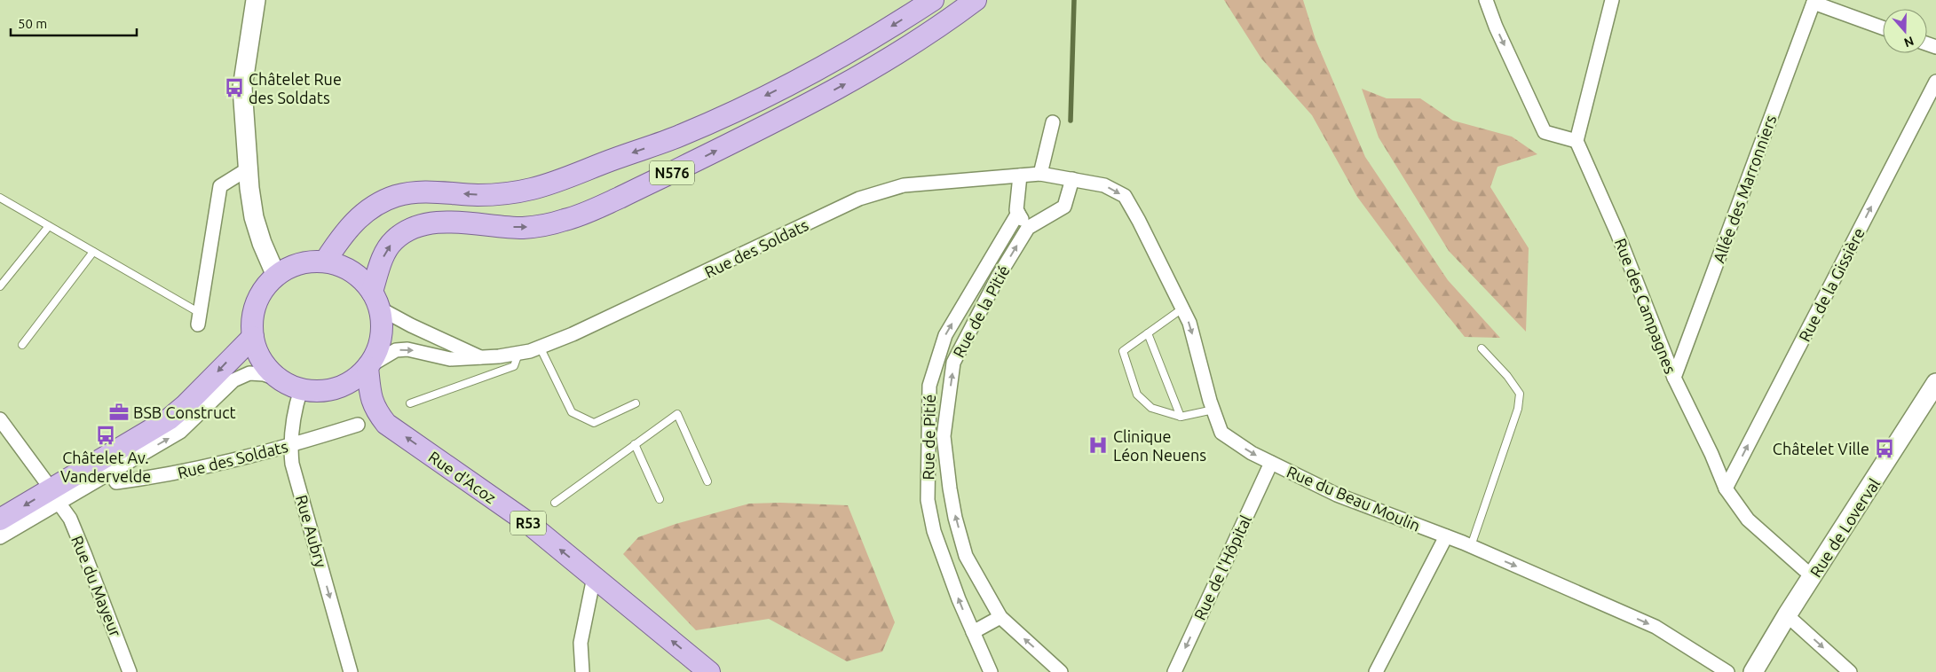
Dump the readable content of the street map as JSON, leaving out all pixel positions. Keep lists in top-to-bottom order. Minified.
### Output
{"streets":{"main road":["N576","Rue d'Acoz","R53"],"street":["Allée des Marronniers","Rue des Soldats","Rue de la Gissière","Rue des Campagnes","Rue de la Pitié","Rue de Pitié","Rue du Beau Moulin","Rue de Loverval","Rue Aubry","Rue de l'Hôpital","Rue du Mayeur"]},"crossings":[["N576","Rue des Soldats"],["N576","Rue d'Acoz"],["N576","Rue Aubry"],["Allée des Marronniers","Rue des Campagnes"],["Rue des Soldats","Rue d'Acoz"],["Rue des Soldats","Rue du Beau Moulin"],["Rue des Soldats","Rue Aubry"],["Rue de la Gissière","Rue des Campagnes"],["Rue des Campagnes","Rue de Loverval"],["Rue de la Pitié","Rue du Beau Moulin"],["Rue d'Acoz","Rue Aubry"],["Rue du Beau Moulin","Rue de l'Hôpital"]],"one_way":["Rue de la Gissière","Rue de la Pitié","Rue de Pitié","Rue d'Acoz","Rue du Beau Moulin","Rue Aubry","Rue de l'Hôpital"],"places":{"bus stop":["Châtelet Rue des Soldats","Châtelet Av. Vandervelde","Châtelet Ville"],"office":["BSB Construct"],"hospital":["Clinique Léon Neuens"]},"scale_bar":"50 m","north":"bottom"}
